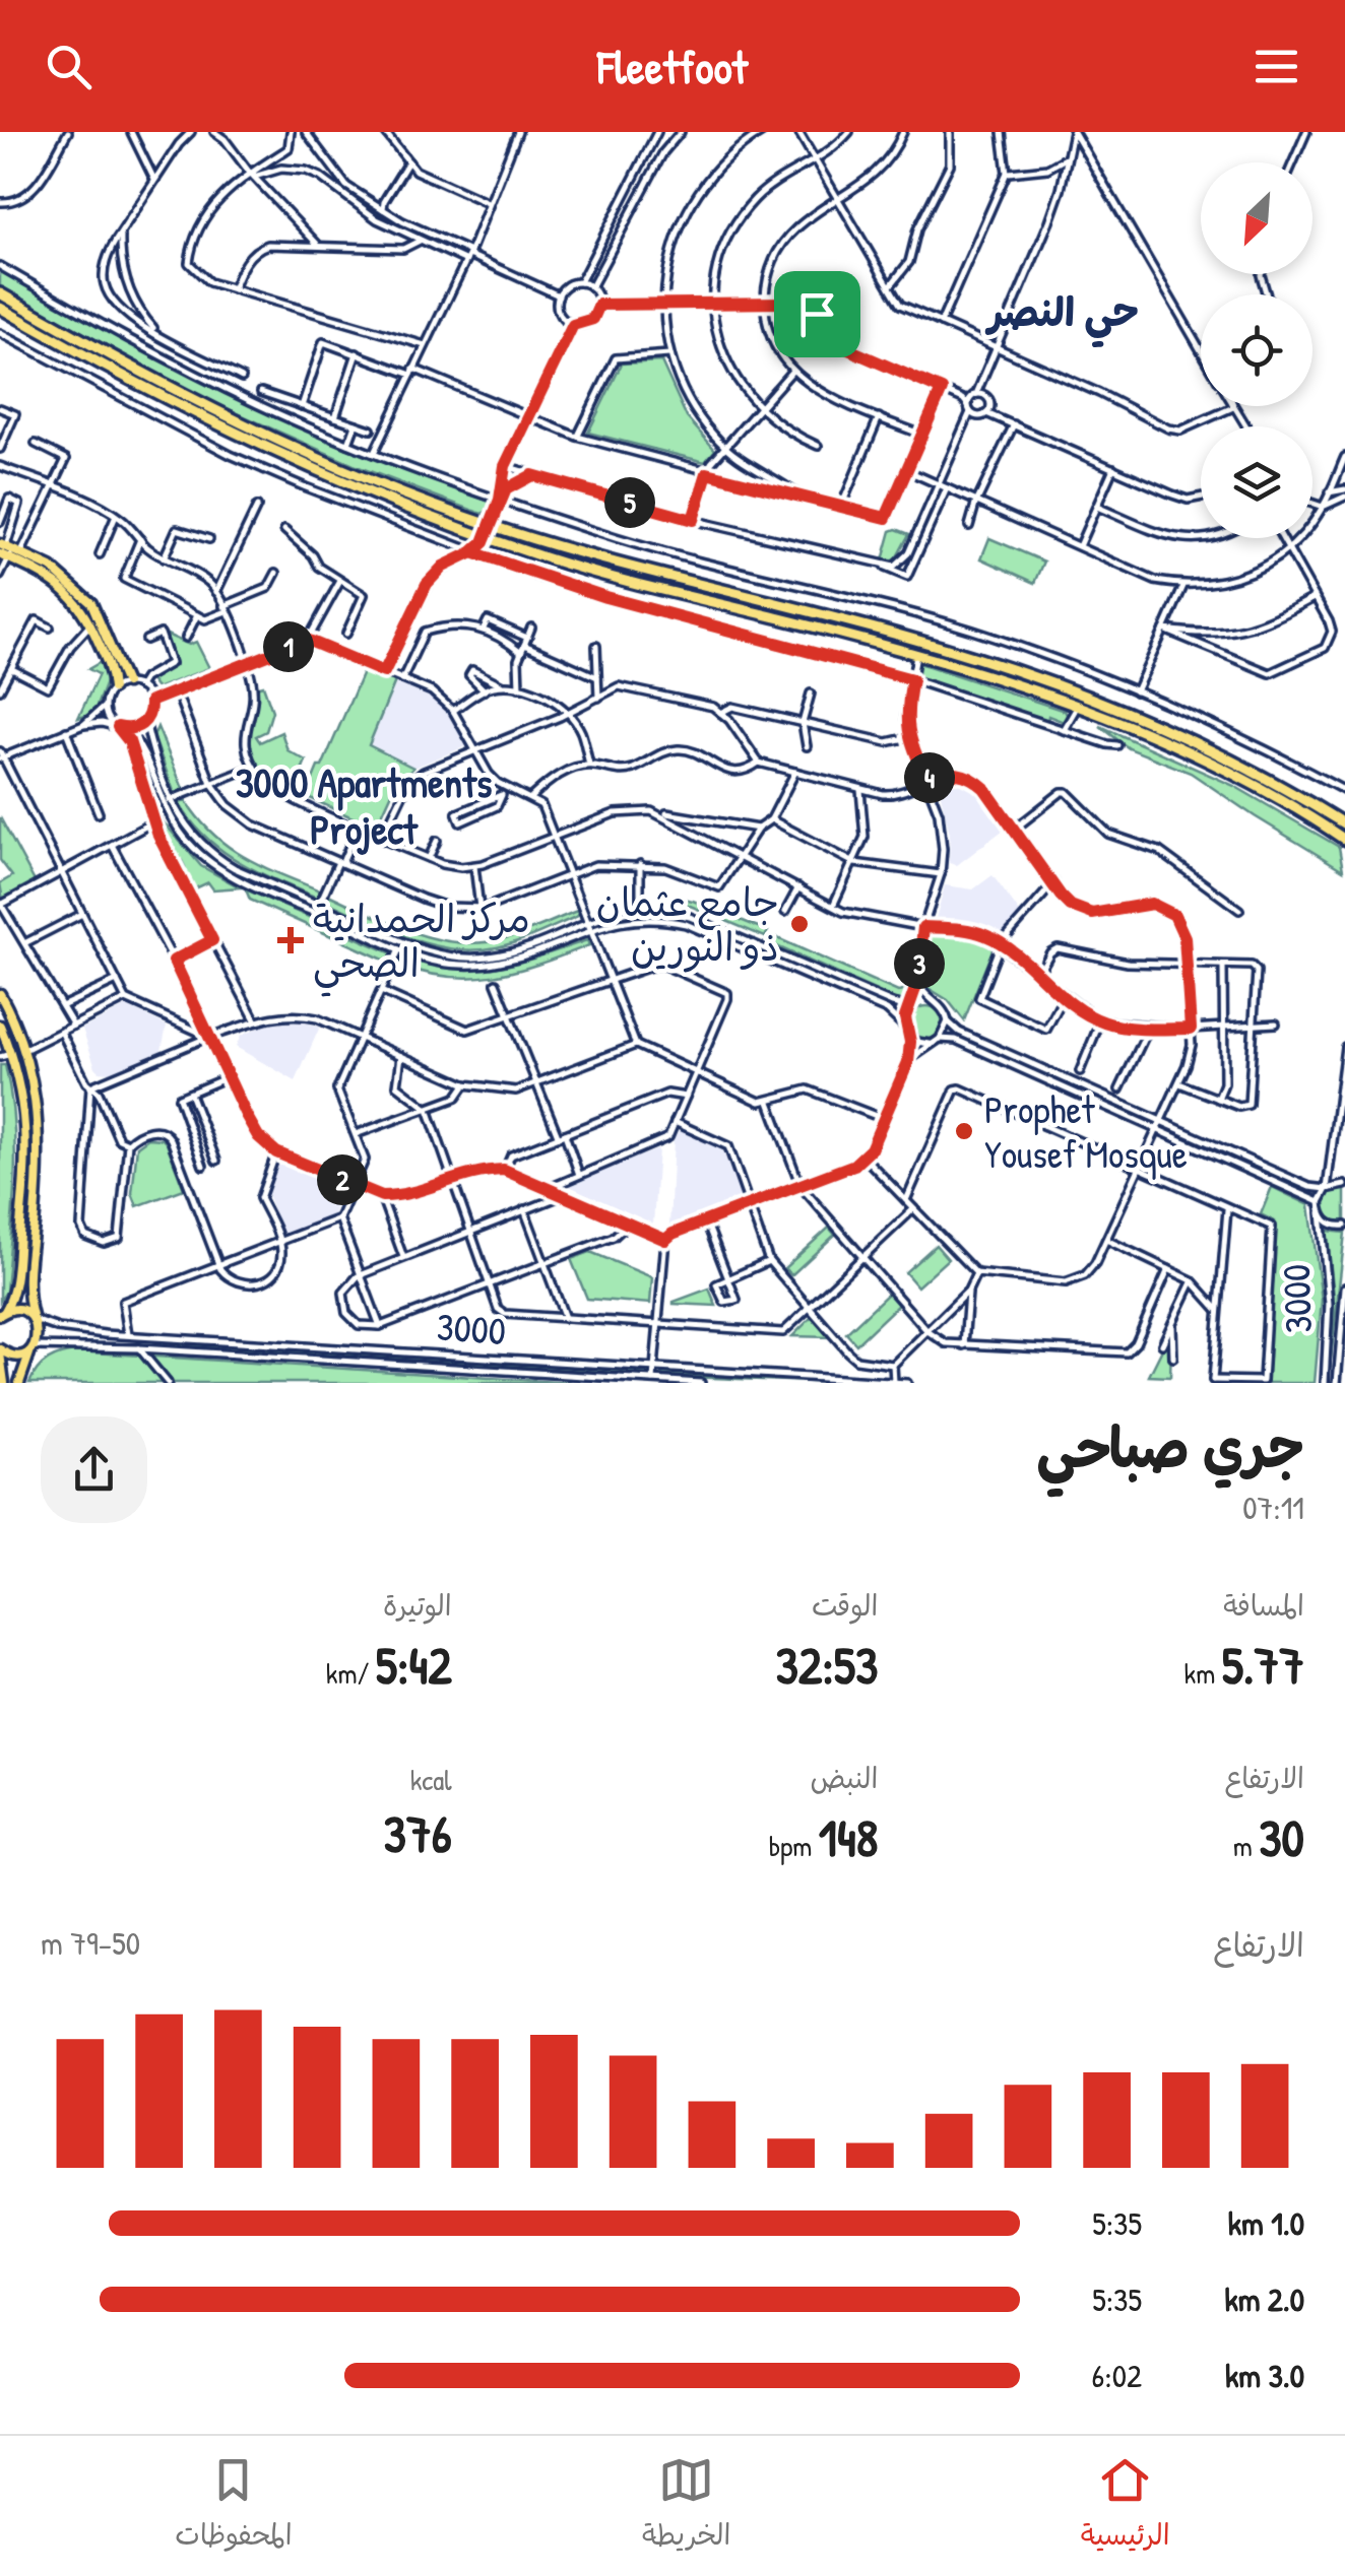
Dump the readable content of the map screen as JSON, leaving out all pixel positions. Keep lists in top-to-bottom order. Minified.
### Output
{"streets":{"street":["3000"]},"districts":["حي النصر","3000 Apartments Project"],"places":{"other":["جامع عثمان ذو النورين","Prophet Yousef Mosque"],"health":["مركز الحمدانية الصحي"]},"north":"bottom left","page":{"header":"Fleetfoot","pins":["5","1","4","3","2"],"heading":["جري صباحي","07:11"],"stats":[["المسافة","5.77 km"],["الوقت","32:53"],["الوتيرة","5:42 /km"],["الارتفاع","30 m"],["النبض","148 bpm"],["kcal","376"]],"chart":["الارتفاع","50–79 m"],"list":[{"name":"1.0 km","note":"5:35"},{"name":"2.0 km","note":"5:35"},{"name":"3.0 km","note":"6:02"}],"tabs":["الرئيسية","الخريطة","المحفوظات"]}}
